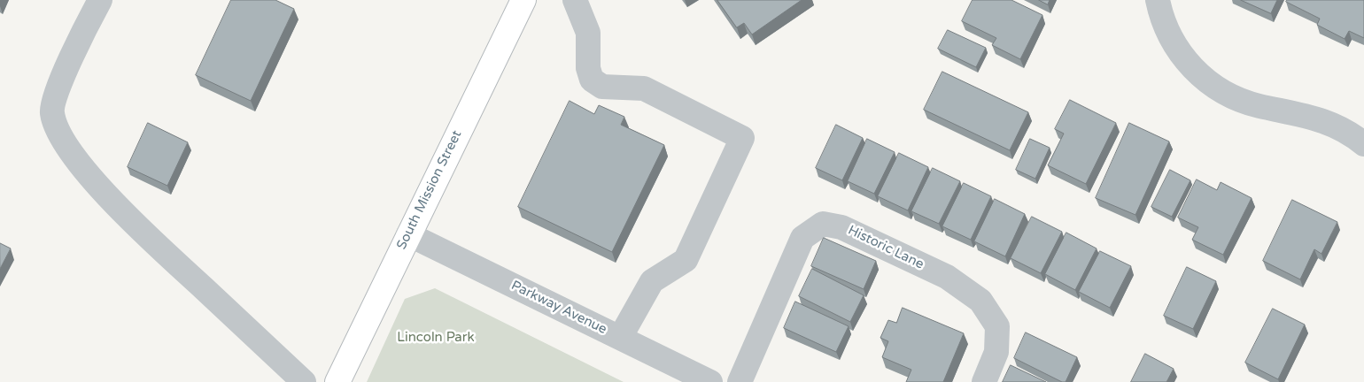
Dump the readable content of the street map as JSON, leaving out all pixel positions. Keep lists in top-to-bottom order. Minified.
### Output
{"streets":{"main road":["South Mission Street"],"street":["Historic Lane","Parkway Avenue"]},"crossings":[["South Mission Street","Parkway Avenue"]],"parks":["Lincoln Park"]}
